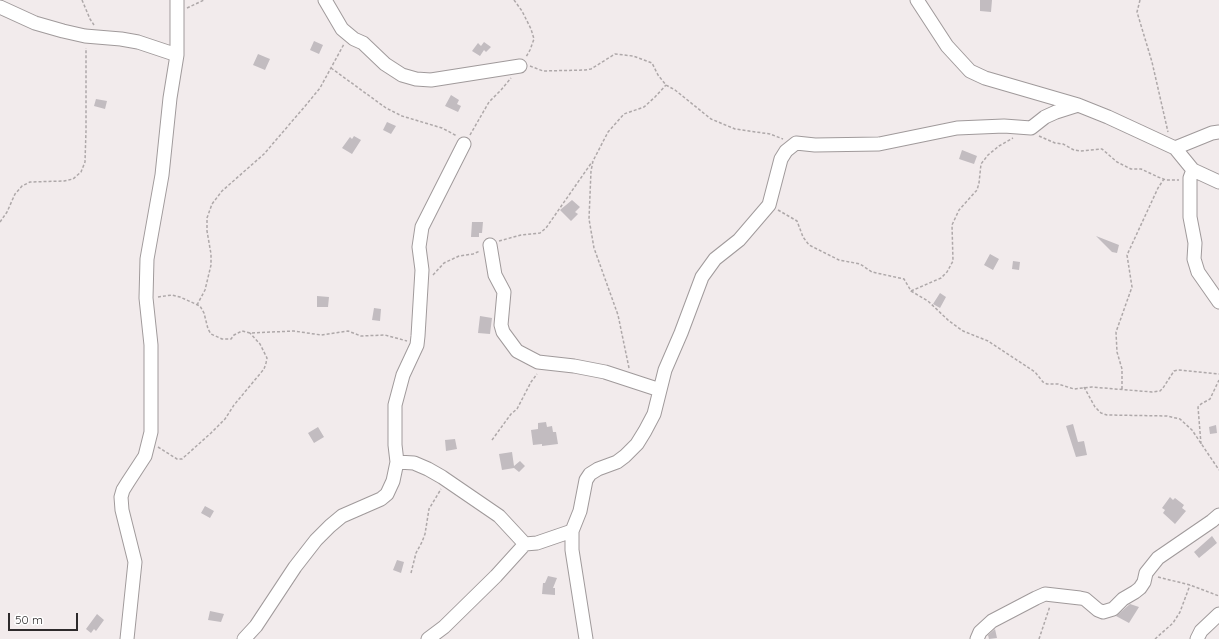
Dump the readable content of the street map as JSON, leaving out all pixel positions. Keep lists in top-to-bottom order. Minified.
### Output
{"scale_bar":"50 m"}
